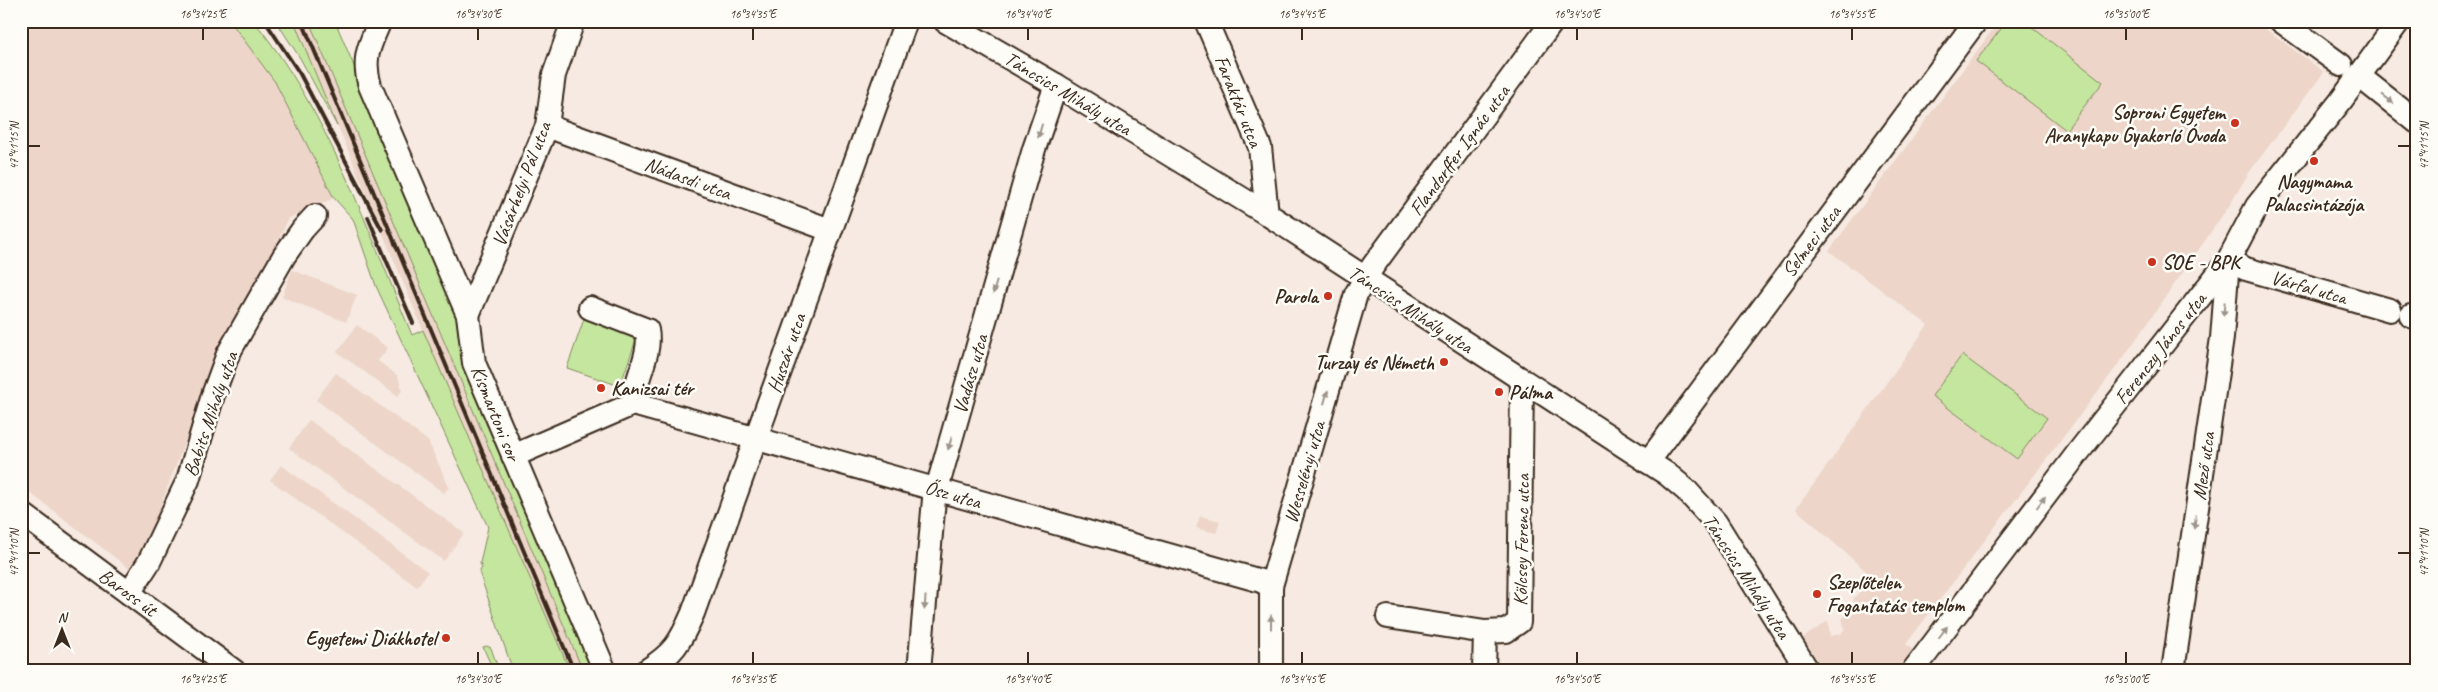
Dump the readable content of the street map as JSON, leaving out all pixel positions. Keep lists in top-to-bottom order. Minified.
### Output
{"streets":{"street":["Táncsics Mihály utca","Faraktár utca","Flandorffer Ignác utca","Nádasdi utca","Vásárhelyi Pál utca","Selmeci utca","Várfal utca","Ferenczy János utca","Huszár utca","Vadász utca","Kismartoni sor","Babits Mihály utca","Mező utca","Wesselényi utca","Ősz utca","Kölcsey Ferenc utca","Baross út"]},"crossings":[["Táncsics Mihály utca","Faraktár utca"],["Táncsics Mihály utca","Flandorffer Ignác utca"],["Táncsics Mihály utca","Selmeci utca"],["Táncsics Mihály utca","Vadász utca"],["Táncsics Mihály utca","Wesselényi utca"],["Táncsics Mihály utca","Kölcsey Ferenc utca"],["Flandorffer Ignác utca","Wesselényi utca"],["Nádasdi utca","Vásárhelyi Pál utca"],["Nádasdi utca","Huszár utca"],["Vásárhelyi Pál utca","Kismartoni sor"],["Várfal utca","Ferenczy János utca"],["Várfal utca","Mező utca"],["Ferenczy János utca","Mező utca"],["Huszár utca","Ősz utca"],["Vadász utca","Ősz utca"],["Babits Mihály utca","Baross út"],["Wesselényi utca","Ősz utca"]],"one_way":["Ferenczy János utca","Vadász utca","Mező utca","Wesselényi utca"],"places":["Soproni Egyetem Aranykapu Gyakorló Óvoda","Nagymama Palacsintázója","SOE - BPK","Parola","Turzay és Németh","Kanizsai tér","Pálma","Szeplőtelen Fogantatás templom","Egyetemi Diákhotel"],"north":"top","coordinates":["16°34'25\"E","16°34'30\"E","16°34'35\"E","16°34'40\"E","16°34'45\"E","16°34'50\"E","16°34'55\"E","16°35'00\"E","47°41'15\"N","47°41'10\"N"]}
